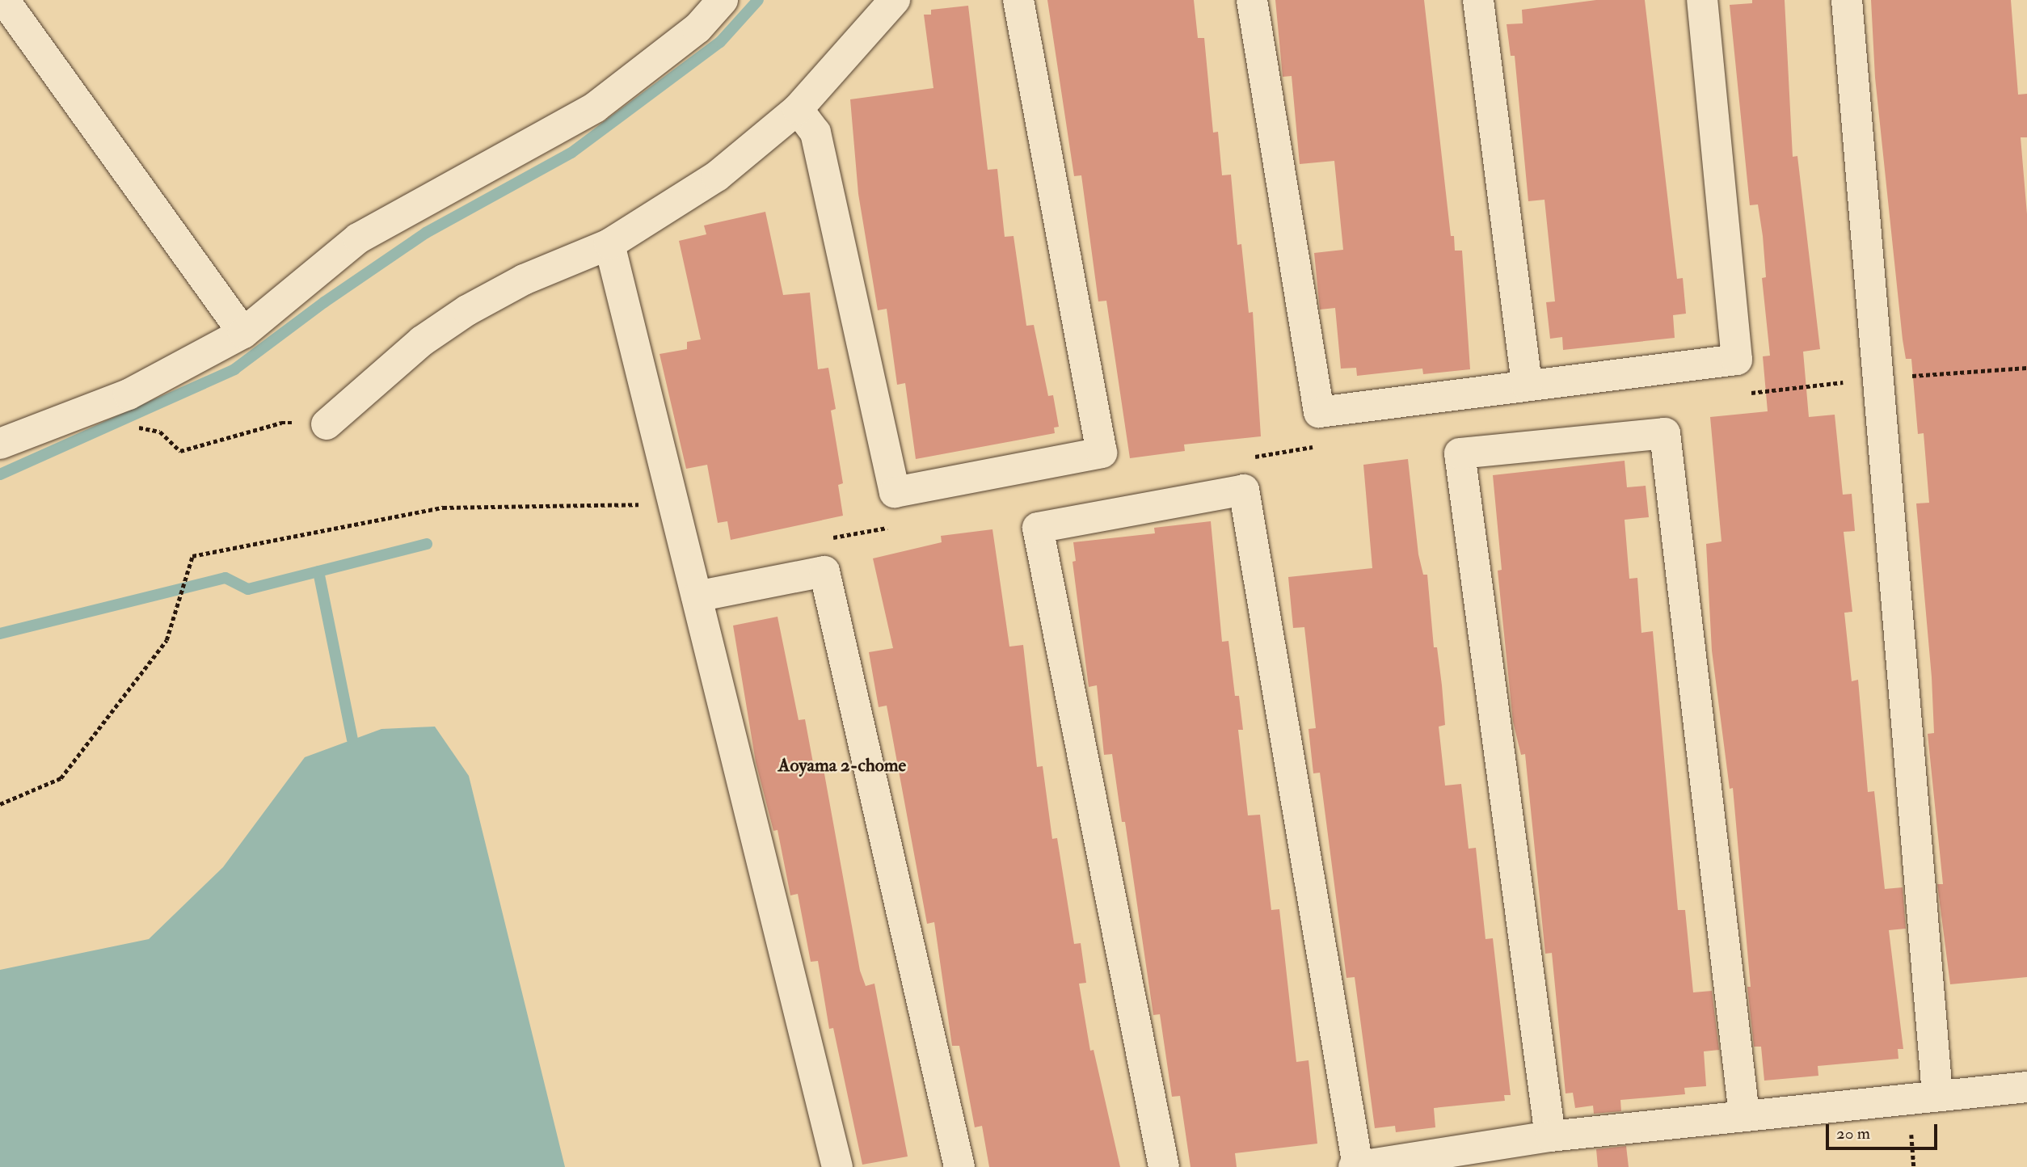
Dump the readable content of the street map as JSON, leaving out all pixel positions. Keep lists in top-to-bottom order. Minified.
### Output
{"districts":["Aoyama 2-chome"],"scale_bar":"20 m"}
